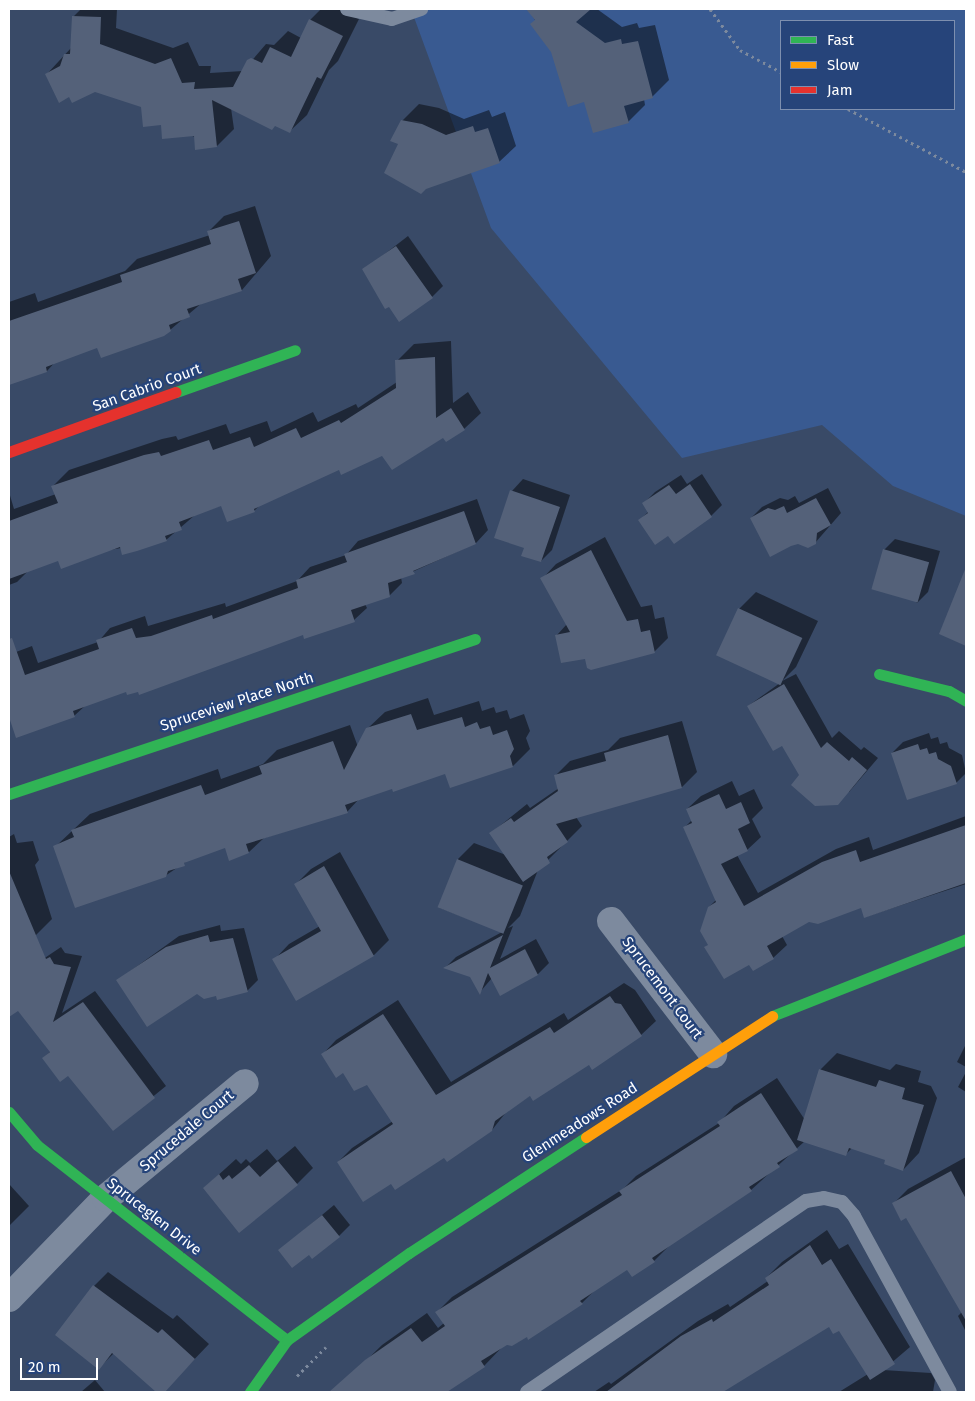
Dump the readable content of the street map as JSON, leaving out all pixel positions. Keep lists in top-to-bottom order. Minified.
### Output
{"streets":{"street":["San Cabrio Court","Spruceview Place North","Sprucemont Court","Glenmeadows Road","Sprucedale Court","Spruceglen Drive"]},"crossings":[["Sprucemont Court","Glenmeadows Road"],["Glenmeadows Road","Spruceglen Drive"],["Sprucedale Court","Spruceglen Drive"]],"legend":["Fast","Slow","Jam"],"scale_bar":"20 m"}
